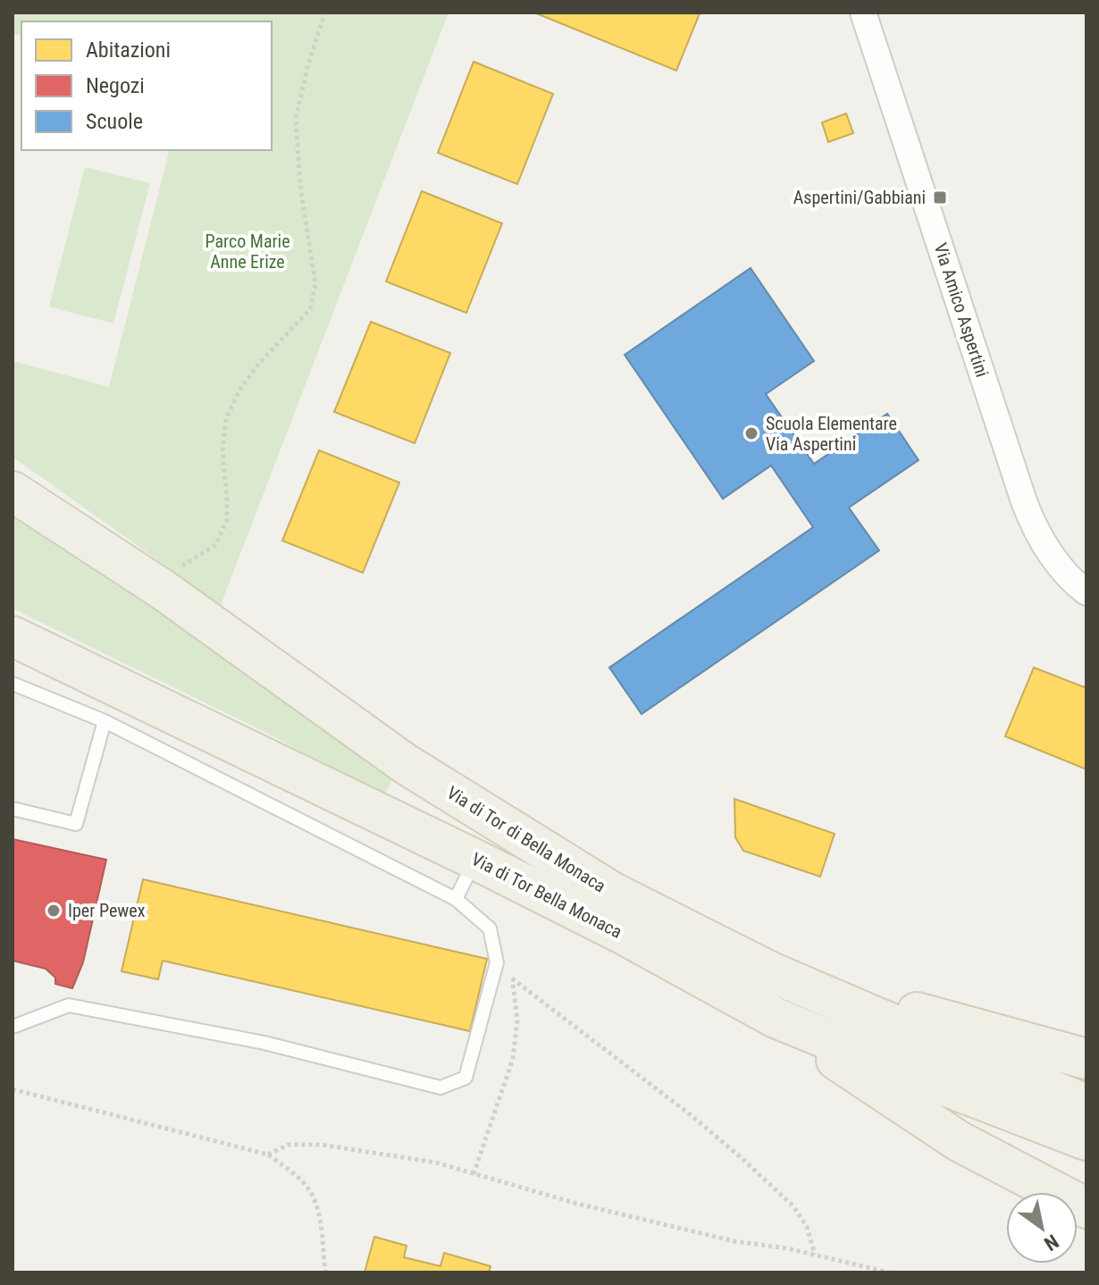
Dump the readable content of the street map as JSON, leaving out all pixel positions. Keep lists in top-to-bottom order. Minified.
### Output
{"streets":{"main road":["Via di Tor di Bella Monaca","Via di Tor Bella Monaca"],"street":["Via Amico Aspertini"]},"parks":["Parco Marie Anne Erize"],"places":{"transit":["Aspertini/Gabbiani"],"other":["Scuola Elementare Via Aspertini","Iper Pewex"]},"legend":["Abitazioni","Negozi","Scuole"],"north":"bottom right"}
